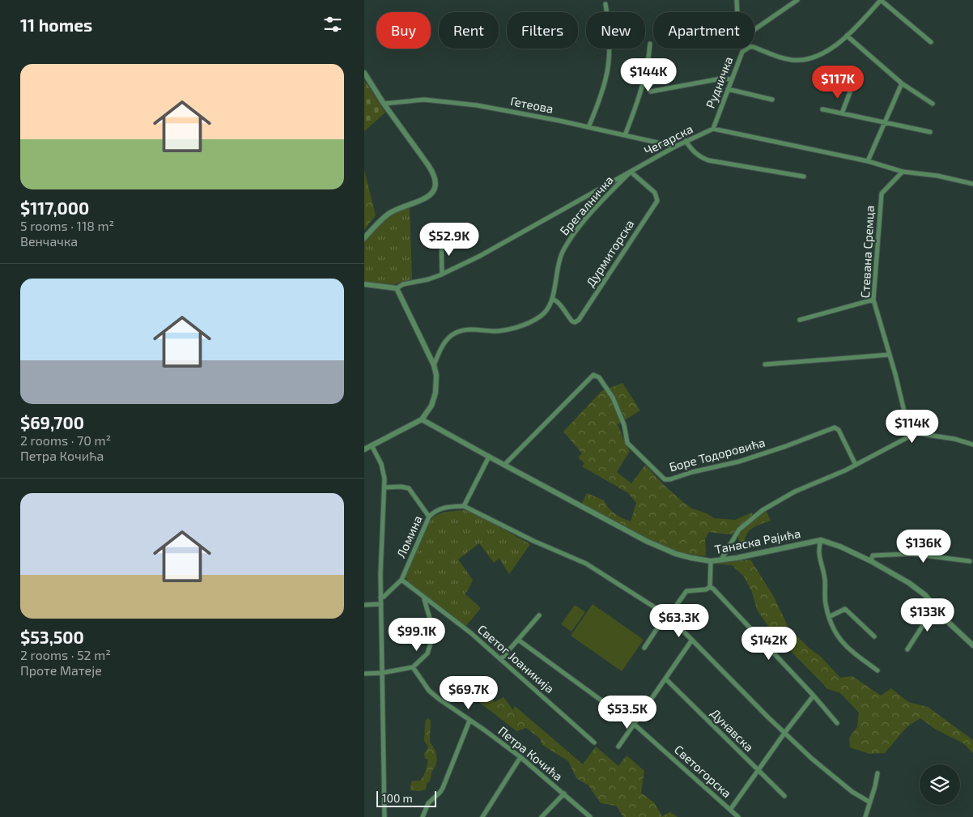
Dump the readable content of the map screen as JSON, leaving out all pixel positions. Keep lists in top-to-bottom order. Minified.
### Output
{"streets":{"street":["Рудничка","Гетеова","Чегарска","Брегалничка","Стевана Сремца","Дурмиторска","Боре Тодоровића","Ломина","Танаска Рајића","Светог Јоаникија","Дунавска","Петра Кочића","Светогорска"]},"crossings":[["Рудничка","Чегарска"],["Гетеова","Чегарска"],["Чегарска","Брегалничка"],["Чегарска","Дурмиторска"],["Брегалничка","Дурмиторска"],["Боре Тодоровића","Танаска Рајића"],["Ломина","Светог Јоаникија"]],"scale_bar":"100 m","page":{"heading":"11 homes","chip":["Buy","Rent","Filters","New","Apartment"],"list":[{"name":"$117,000","note":"5 rooms · 118 m² · Венчачка"},{"name":"$69,700","note":"2 rooms · 70 m² · Петра Кочића"},{"name":"$53,500","note":"2 rooms · 52 m² · Проте Матеје"}],"price":["$144K","$117K","$52.9K","$114K","$136K","$133K","$63.3K","$99.1K","$142K","$69.7K","$53.5K"],"scale":"100 m"}}
